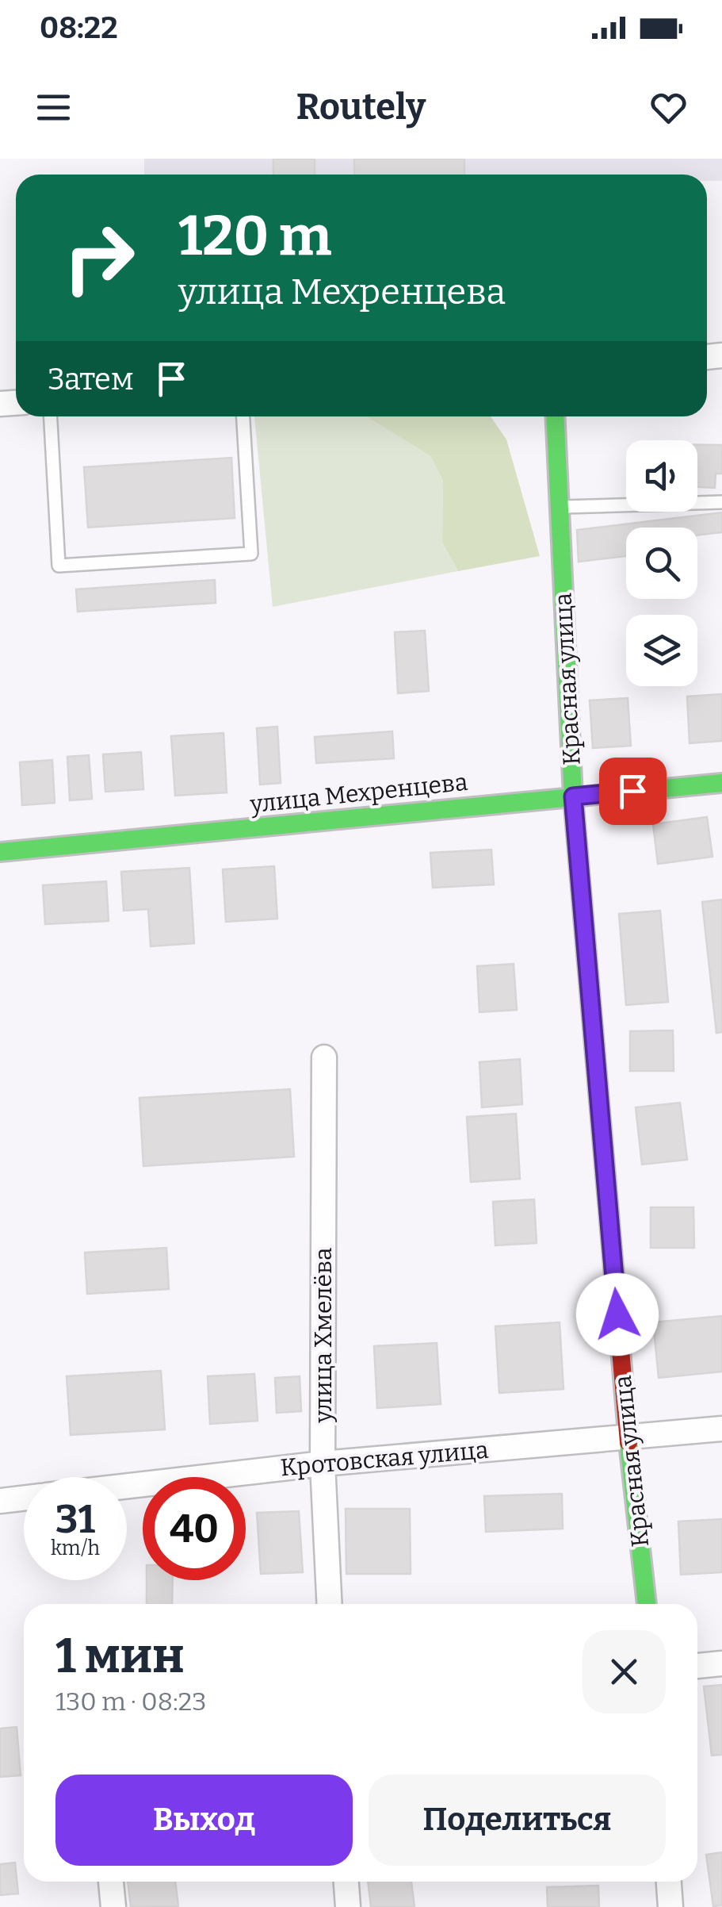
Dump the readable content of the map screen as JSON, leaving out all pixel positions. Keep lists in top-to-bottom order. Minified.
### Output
{"streets":{"street":["Красная улица","улица Мехренцева","улица Хмелёва","Кротовская улица"]},"crossings":[["Красная улица","улица Мехренцева"],["Красная улица","Кротовская улица"],["улица Хмелёва","Кротовская улица"]],"page":{"status":"08:22","header":"Routely","turn":["120 m","улица Мехренцева"],"then":"Затем","speed":"31 km/h","limit":"40","heading":["1 мин","130 m · 08:23"],"buttons":["Выход","Поделиться"]}}
